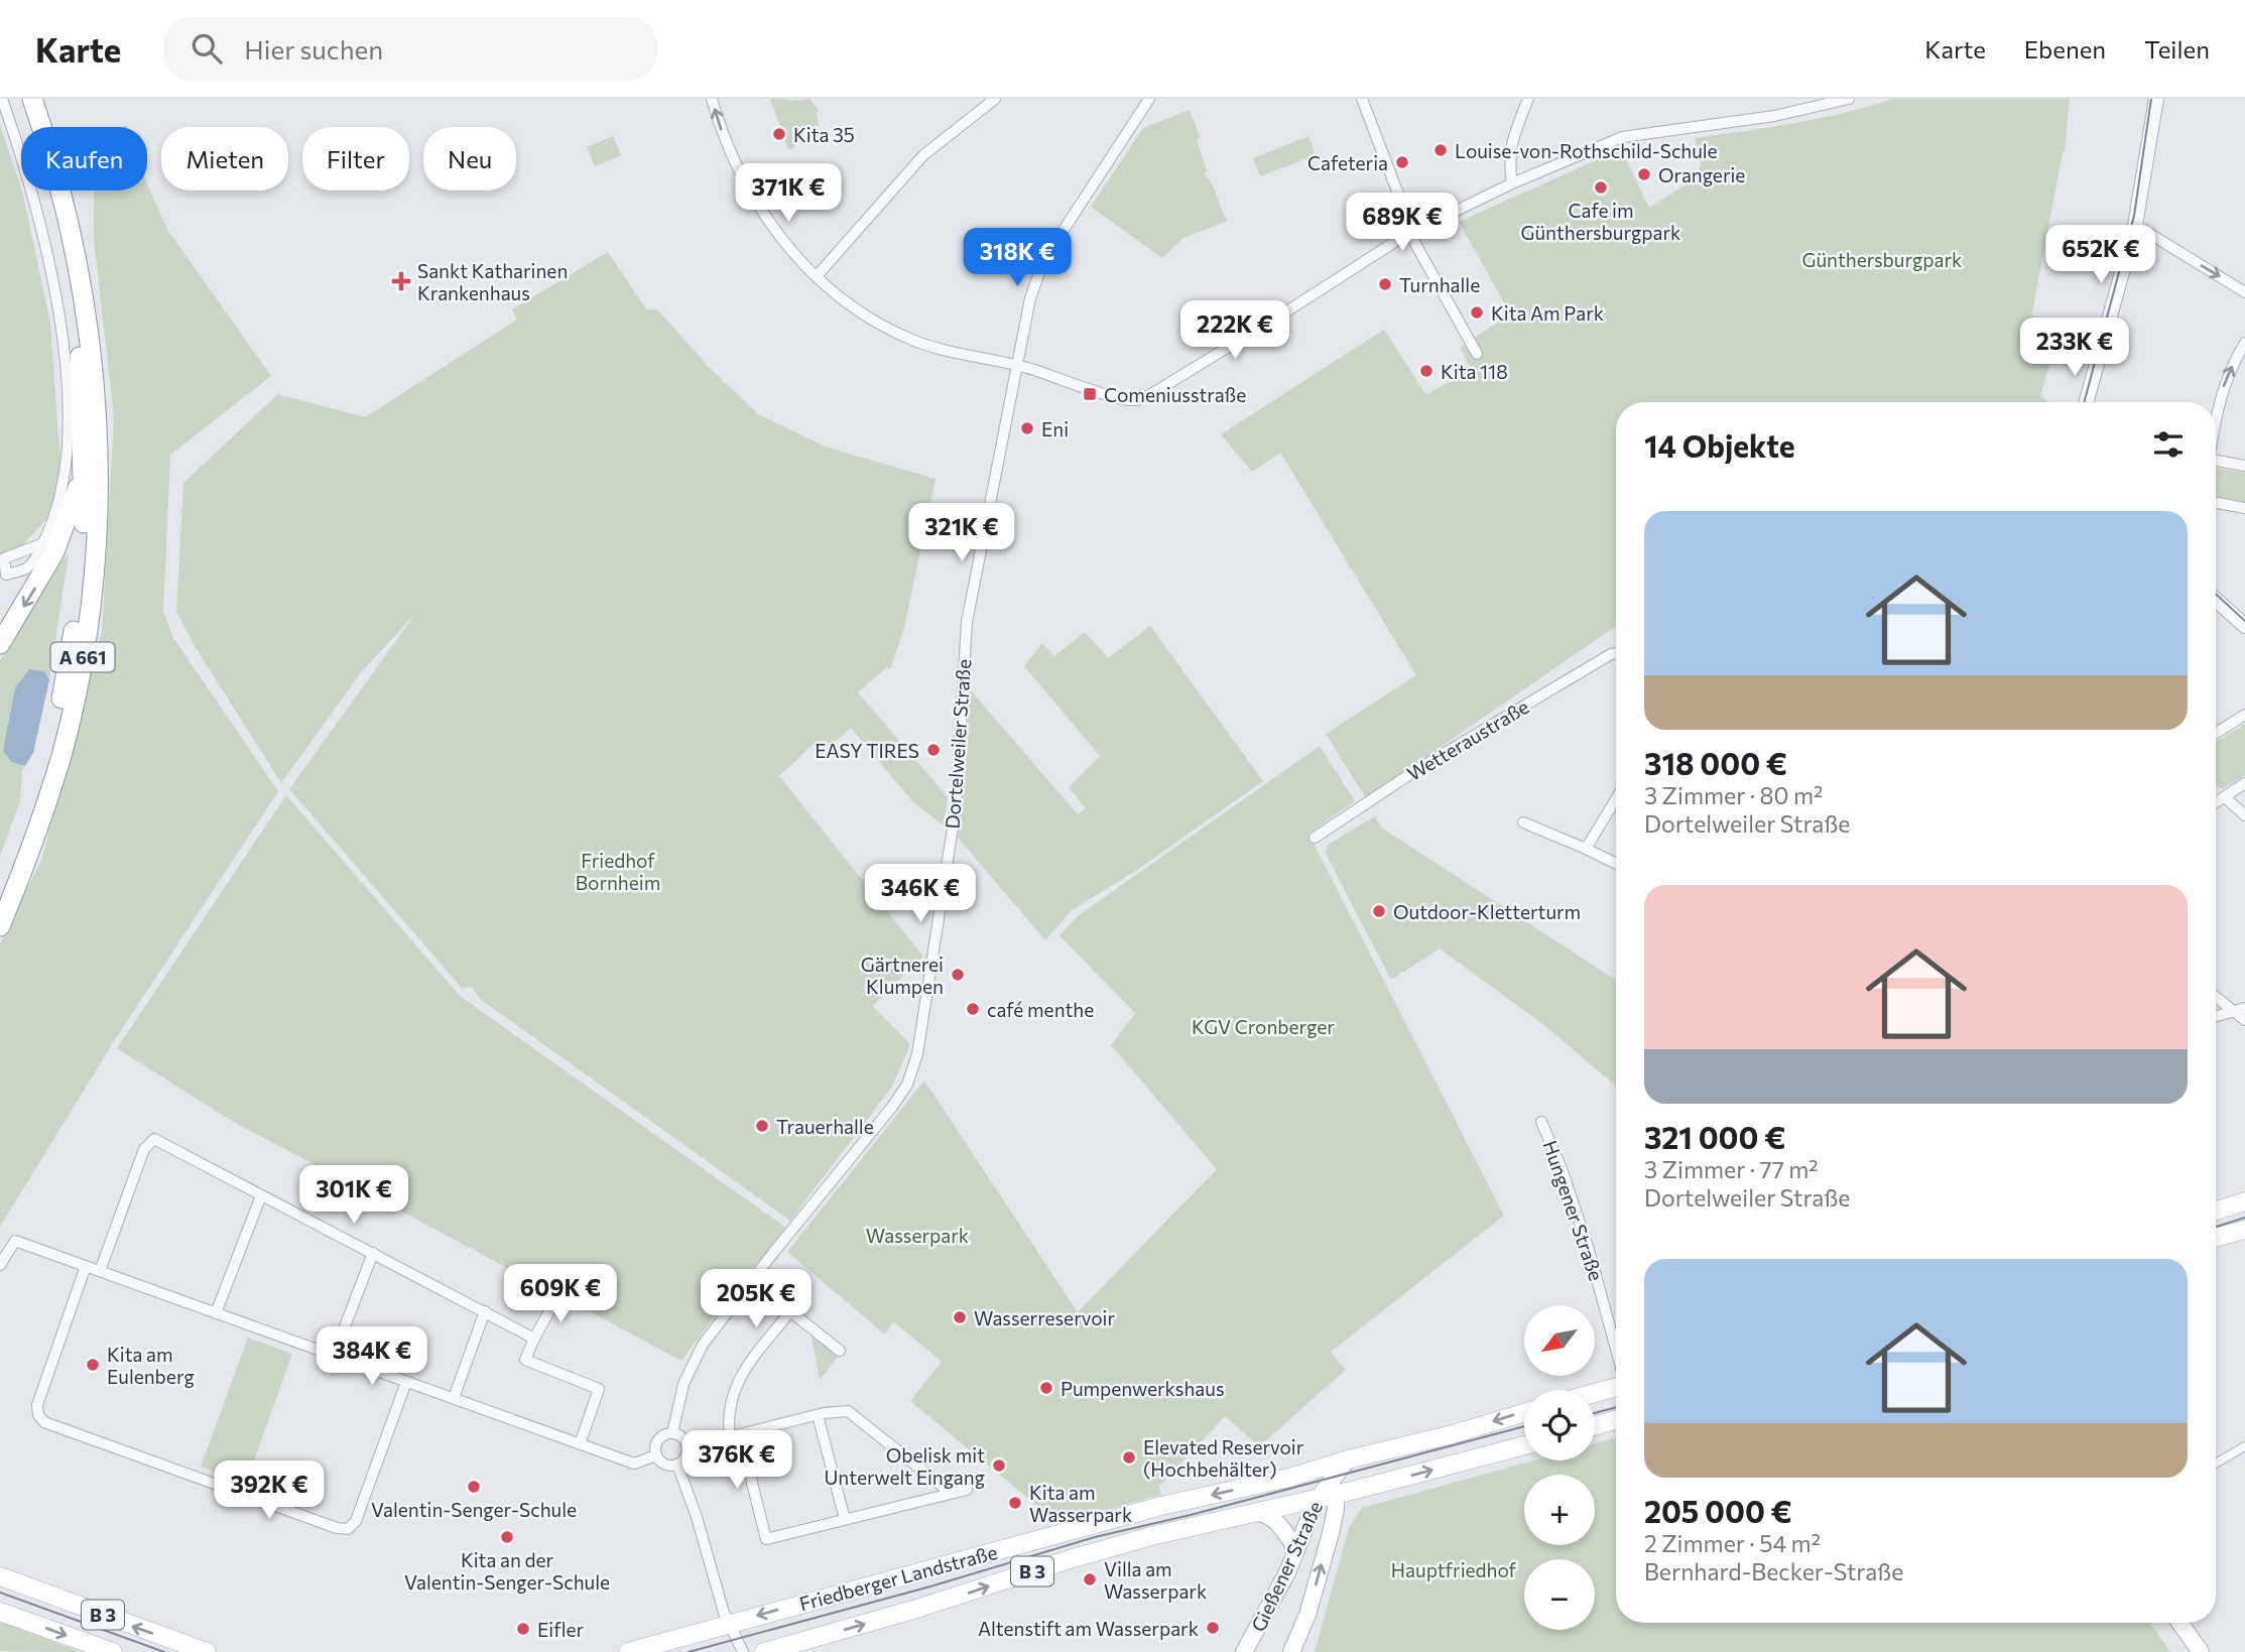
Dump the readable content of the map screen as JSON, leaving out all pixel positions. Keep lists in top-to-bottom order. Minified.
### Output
{"streets":{"highway":["A 661"],"main road":["Gießener Straße","B 3","Friedberger Landstraße"],"street":["Wetteraustraße","Dortelweiler Straße","Hungener Straße"]},"crossings":[["Gießener Straße","Friedberger Landstraße"]],"parks":["Günthersburgpark","Friedhof Bornheim","KGV Cronberger","Wasserpark","Hauptfriedhof"],"places":{"other":["Kita 35","Louise-von-Rothschild-Schule","Cafeteria","Orangerie","Cafe im Günthersburgpark","Turnhalle","Kita Am Park","Kita 118","Eni","EASY TIRES","Outdoor-Kletterturm","Gärtnerei Klumpen","café menthe","Trauerhalle","Wasserreservoir","Kita am Eulenberg","Pumpenwerkshaus","Elevated Reservoir (Hochbehälter)","Obelisk mit Unterwelt Eingang","Valentin-Senger-Schule","Kita am Wasserpark","Kita an der Valentin-Senger-Schule","Villa am Wasserpark","Altenstift am Wasserpark","Eifler"],"health":["Sankt Katharinen Krankenhaus"],"transit":["Comeniusstraße"]},"north":"bottom left","page":{"header":"Karte","search":"Hier suchen","nav":["Karte","Ebenen","Teilen"],"chip":["Kaufen","Mieten","Filter","Neu"],"price":["371K €","689K €","652K €","318K €","222K €","233K €","321K €","346K €","301K €","609K €","205K €","384K €","376K €","392K €"],"heading":"14 Objekte","list":[{"name":"318 000 €","note":"3 Zimmer · 80 m² · Dortelweiler Straße"},{"name":"321 000 €","note":"3 Zimmer · 77 m² · Dortelweiler Straße"},{"name":"205 000 €","note":"2 Zimmer · 54 m² · Bernhard-Becker-Straße"}],"map_buttons":["+","−"]}}
